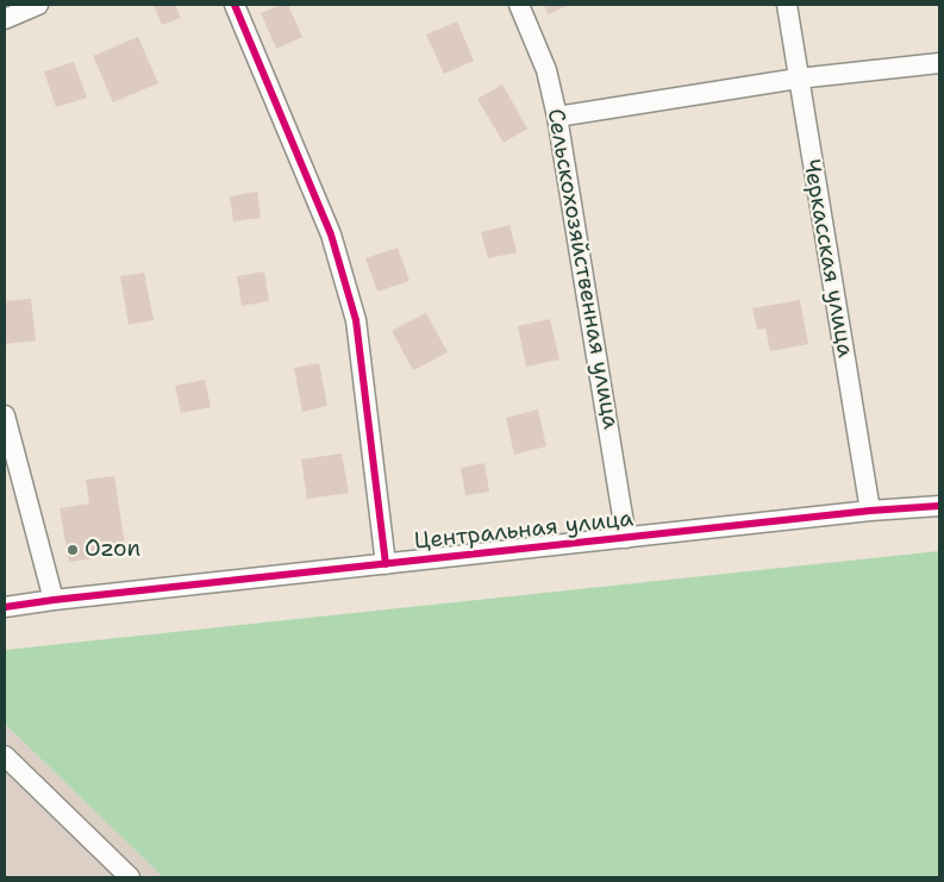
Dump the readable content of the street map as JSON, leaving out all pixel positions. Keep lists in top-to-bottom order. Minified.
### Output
{"streets":{"street":["Черкасская улица","Сельскохозяйственная улица","Центральная улица"]},"crossings":[["Черкасская улица","Центральная улица"],["Сельскохозяйственная улица","Центральная улица"]],"places":["Ozon"]}
